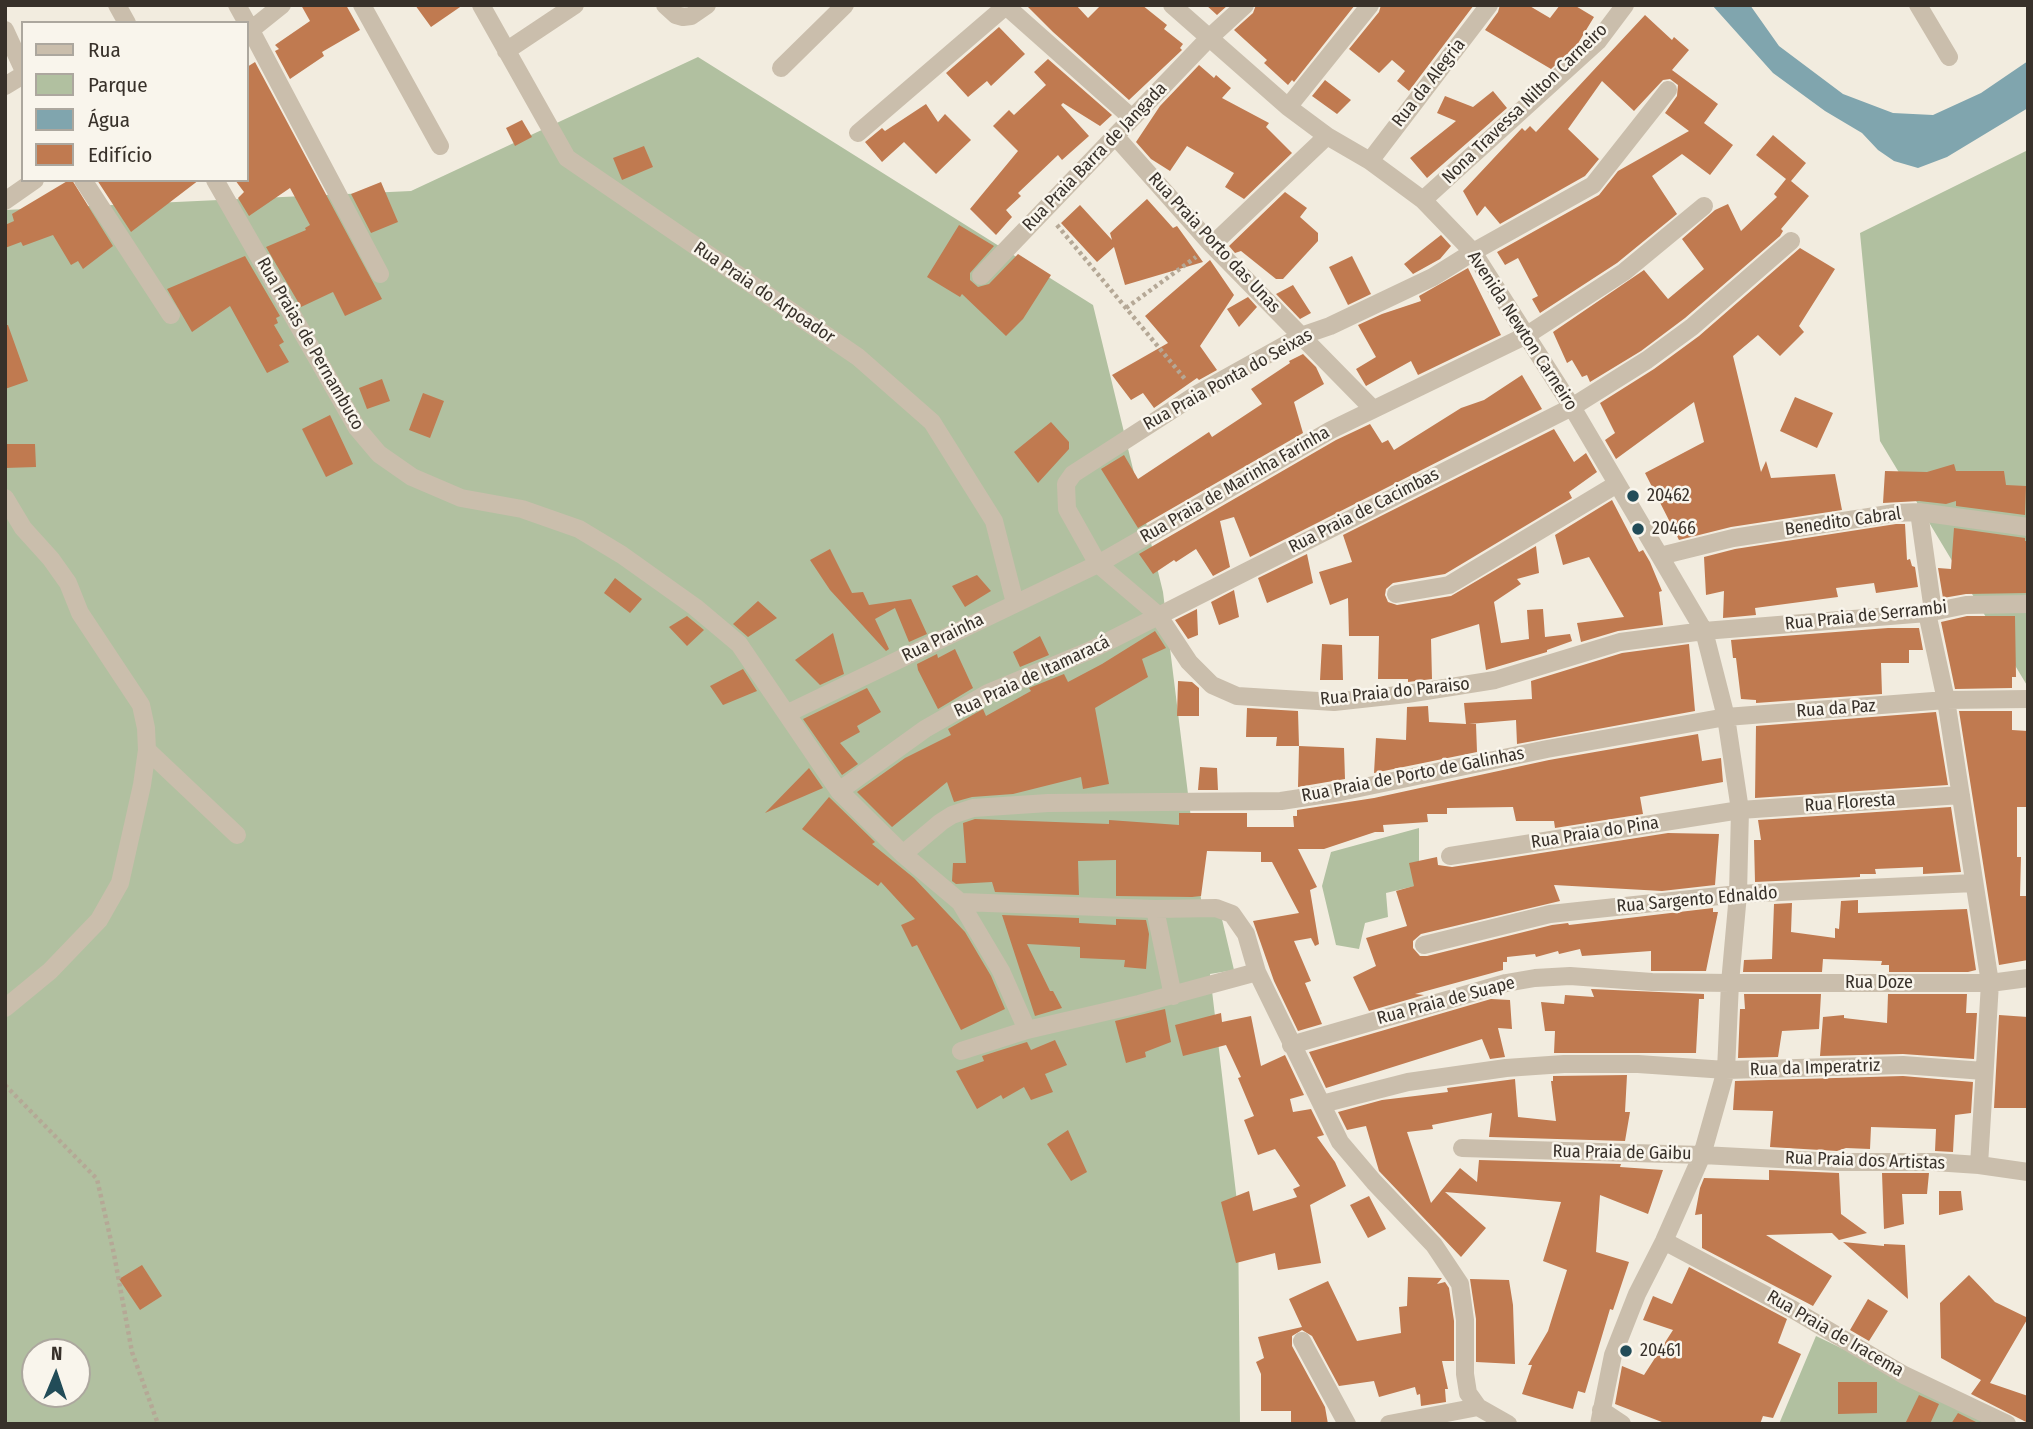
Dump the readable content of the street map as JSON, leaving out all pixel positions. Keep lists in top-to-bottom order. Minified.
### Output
{"streets":{"street":["Rua da Alegria","Nona Travessa Nilton Carneiro","Rua Praia Barra de Jangada","Rua Praia Porto das Unas","Rua Praia do Arpoador","Avenida Newton Carneiro","Rua Praias de Pernambuco","Rua Praia Ponta do Seixas","Rua Praia de Marinha Farinha","Rua Praia de Cacimbas","Benedito Cabral","Rua Praia de Serrambi","Rua Prainha","Rua Praia de Itamaracá","Rua Praia do Paraiso","Rua da Paz","Rua Praia de Porto de Galinhas","Rua Floresta","Rua Praia do Pina","Rua Sargento Ednaldo","Rua Doze","Rua Praia de Suape","Rua da Imperatriz","Rua Praia de Gaibu","Rua Praia dos Artistas","Rua Praia de Iracema"]},"crossings":[["Rua da Alegria","Avenida Newton Carneiro"],["Nona Travessa Nilton Carneiro","Avenida Newton Carneiro"],["Rua Praia Barra de Jangada","Rua Praia Porto das Unas"],["Rua Praia Barra de Jangada","Avenida Newton Carneiro"],["Rua Praia Porto das Unas","Rua Praia Ponta do Seixas"],["Rua Praia Porto das Unas","Rua Praia de Marinha Farinha"],["Rua Praia do Arpoador","Rua Prainha"],["Avenida Newton Carneiro","Rua Praia Ponta do Seixas"],["Avenida Newton Carneiro","Rua Praia de Marinha Farinha"],["Avenida Newton Carneiro","Rua Praia de Cacimbas"],["Avenida Newton Carneiro","Benedito Cabral"],["Avenida Newton Carneiro","Rua Praia de Serrambi"],["Avenida Newton Carneiro","Rua Praia do Paraiso"],["Avenida Newton Carneiro","Rua da Paz"],["Avenida Newton Carneiro","Rua Praia de Porto de Galinhas"],["Avenida Newton Carneiro","Rua Floresta"],["Avenida Newton Carneiro","Rua Praia do Pina"],["Avenida Newton Carneiro","Rua Sargento Ednaldo"],["Avenida Newton Carneiro","Rua Doze"],["Avenida Newton Carneiro","Rua Praia de Suape"],["Avenida Newton Carneiro","Rua da Imperatriz"],["Avenida Newton Carneiro","Rua Praia de Gaibu"],["Avenida Newton Carneiro","Rua Praia dos Artistas"],["Avenida Newton Carneiro","Rua Praia de Iracema"],["Rua Praias de Pernambuco","Rua Prainha"],["Rua Praias de Pernambuco","Rua Praia de Itamaracá"],["Rua Praias de Pernambuco","Rua Praia de Porto de Galinhas"],["Rua Praia Ponta do Seixas","Rua Praia do Paraiso"],["Rua Praia de Marinha Farinha","Rua Prainha"],["Rua Praia de Marinha Farinha","Rua Praia do Paraiso"],["Rua Praia de Cacimbas","Rua Praia de Itamaracá"],["Rua Praia de Cacimbas","Rua Praia do Paraiso"],["Rua Praia de Serrambi","Rua Praia do Paraiso"],["Rua Prainha","Rua Praia do Paraiso"],["Rua Praia de Itamaracá","Rua Praia do Paraiso"],["Rua da Paz","Rua Praia de Porto de Galinhas"],["Rua Floresta","Rua Praia do Pina"],["Rua Doze","Rua Praia de Suape"],["Rua Praia de Gaibu","Rua Praia dos Artistas"]],"places":["20462","20466","20461"],"legend":["Rua","Parque","Água","Edifício"],"north":"top"}
